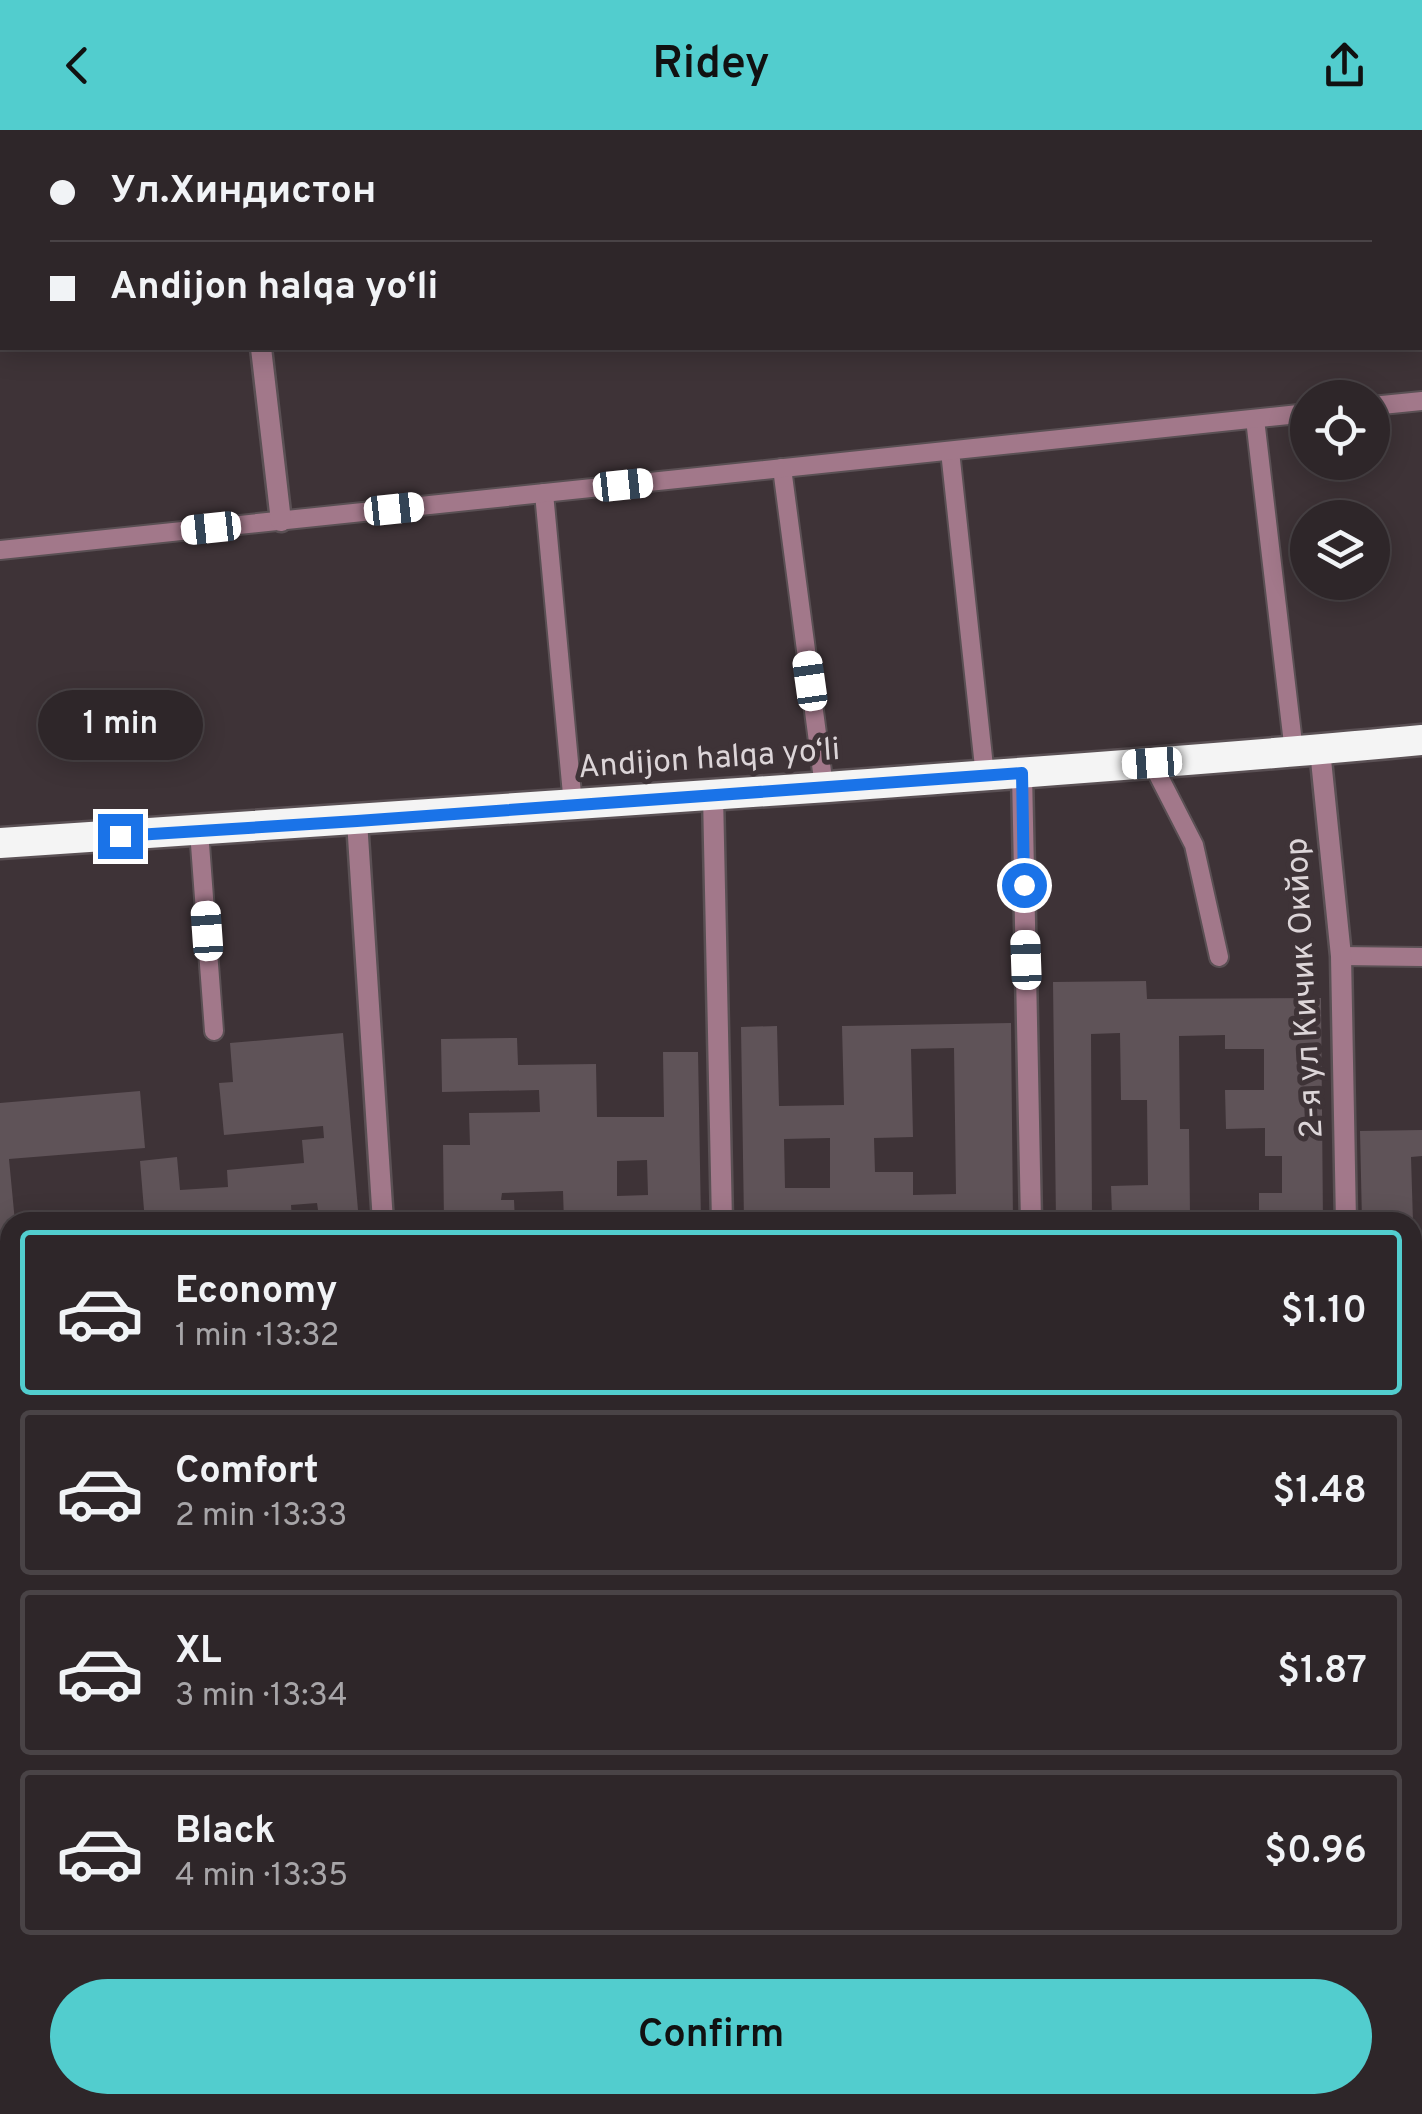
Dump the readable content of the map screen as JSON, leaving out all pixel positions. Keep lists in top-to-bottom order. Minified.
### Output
{"streets":{"highway":["Andijon halqa yo‘li"],"street":["2-я ул Кичик Окйор"]},"crossings":[["Andijon halqa yo‘li","2-я ул Кичик Окйор"]],"page":{"header":"Ridey","banner":["Ул.Хиндистон","Andijon halqa yo‘li"],"bubble":"1 min","list":[{"name":"Economy","note":"1 min · 13:32","value":"$1.10"},{"name":"Comfort","note":"2 min · 13:33","value":"$1.48"},{"name":"XL","note":"3 min · 13:34","value":"$1.87"},{"name":"Black","note":"4 min · 13:35","value":"$0.96"}],"buttons":"Confirm"}}
